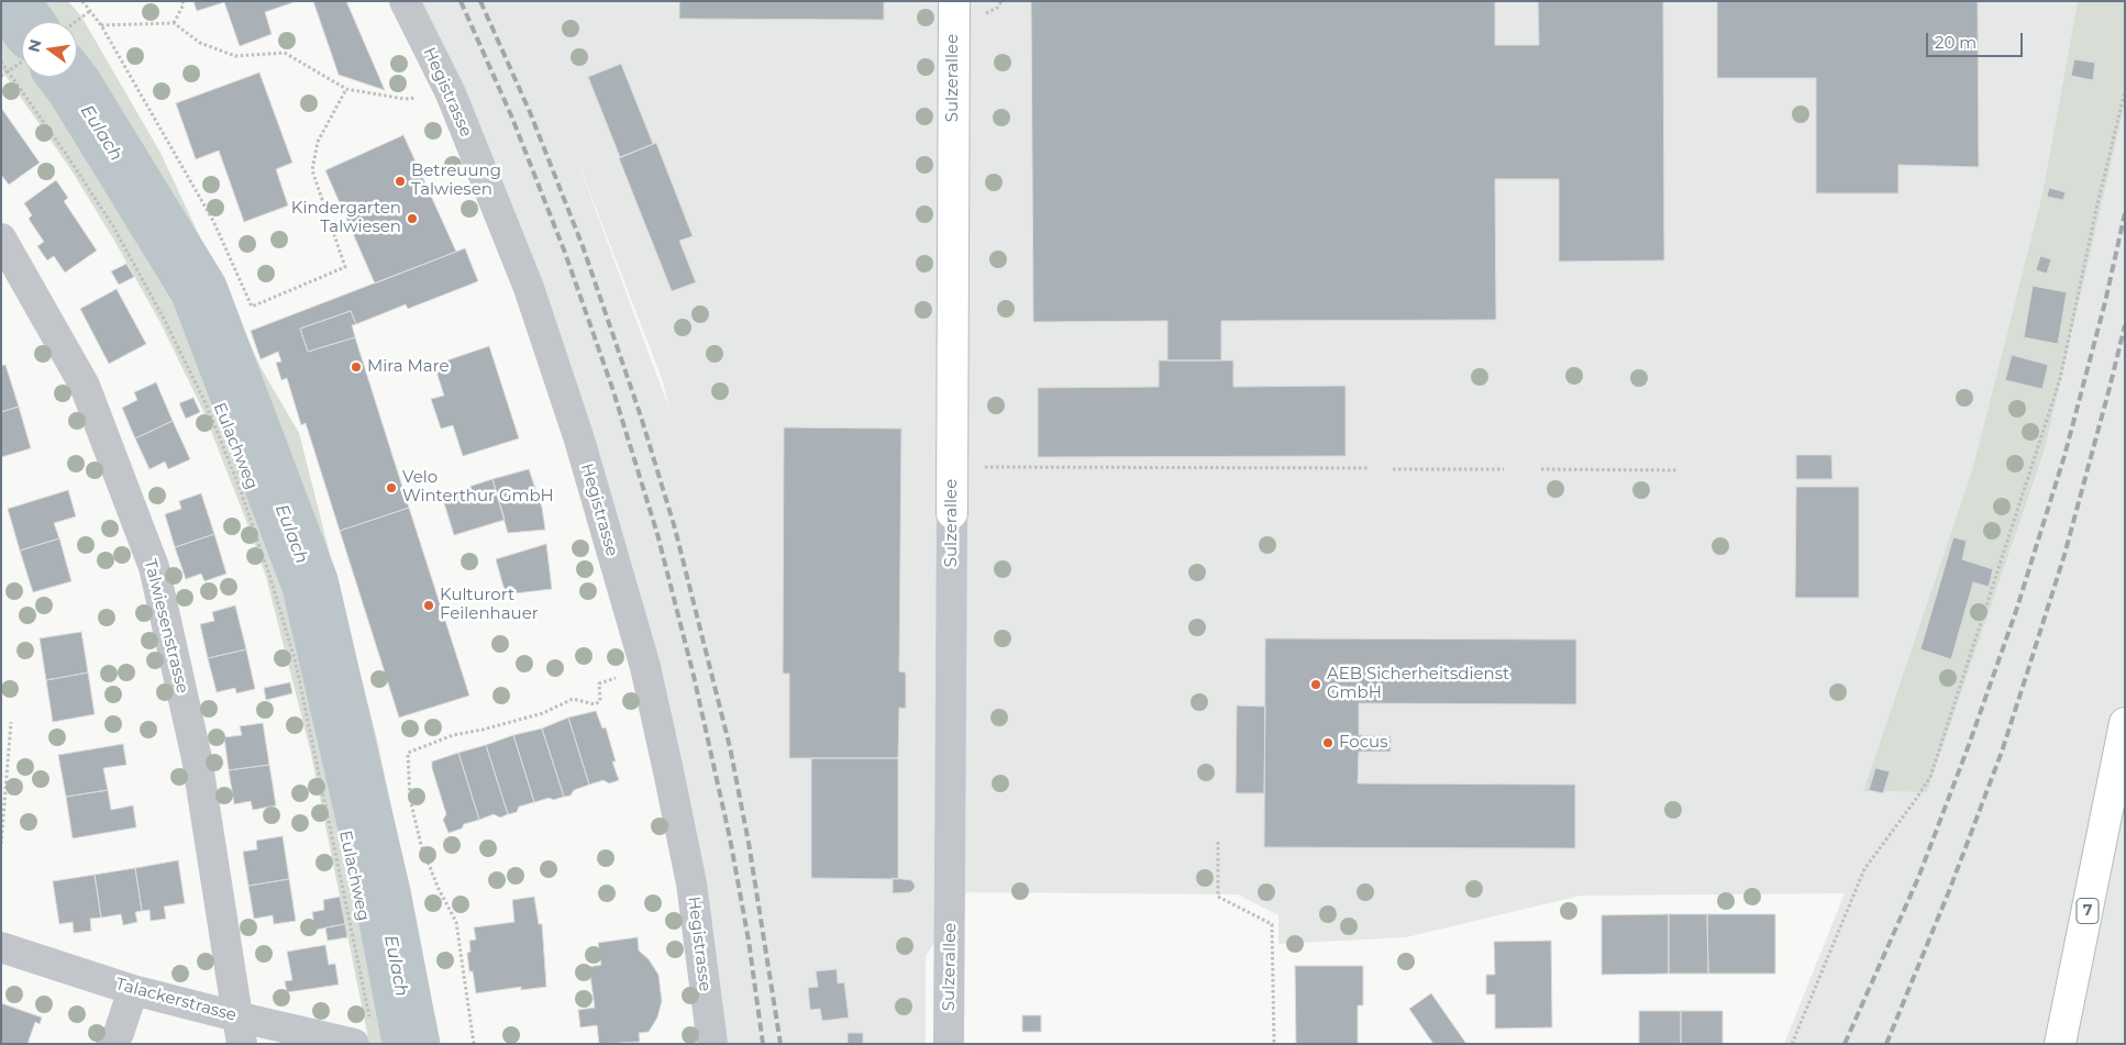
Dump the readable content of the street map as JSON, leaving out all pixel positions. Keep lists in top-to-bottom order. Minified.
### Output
{"streets":{"main road":["Sulzerallee","7"],"street":["Hegistrasse","Talwiesenstrasse","Talackerstrasse"],"path":["Eulachweg"]},"crossings":[["Talwiesenstrasse","Talackerstrasse"]],"water":["Eulach"],"places":["Betreuung Talwiesen","Kindergarten Talwiesen","Mira Mare","Velo Winterthur GmbH","Kulturort Feilenhauer","AEB Sicherheitsdienst GmbH","Focus"],"scale_bar":"20 m","north":"left"}
